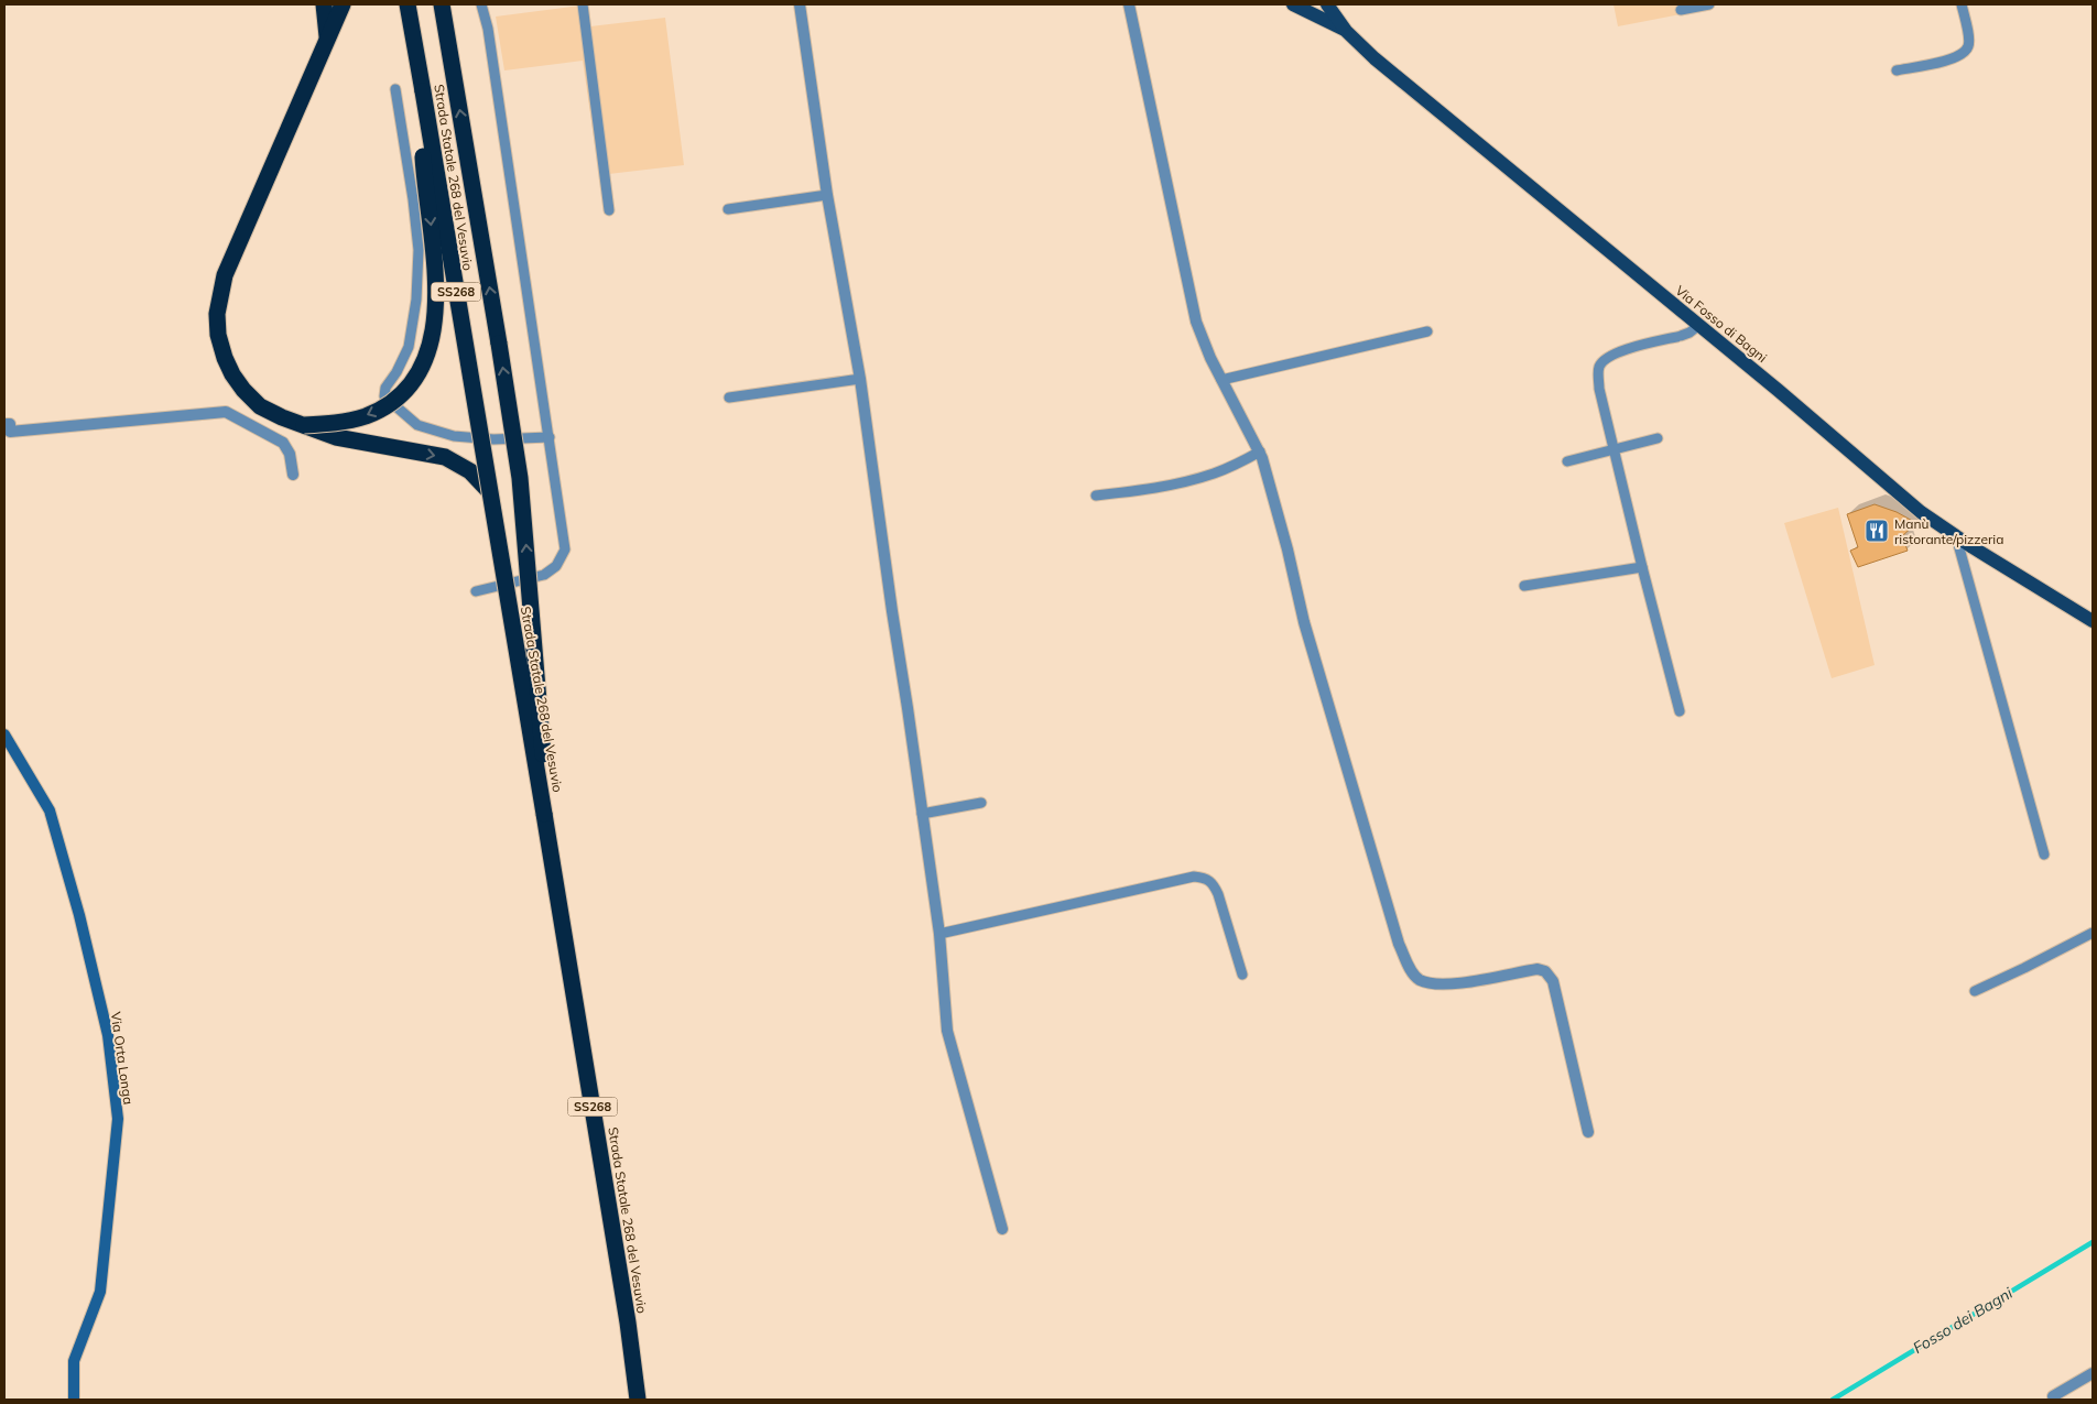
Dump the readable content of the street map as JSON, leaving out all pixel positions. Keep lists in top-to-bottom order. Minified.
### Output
{"streets":{"highway":["Strada Statale 268 del Vesuvio","SS268"],"main road":["Via Fosso di Bagni"],"street":["Via Orta Longa"]},"water":["Fosso dei Bagni"],"places":{"restaurant":["Manù ristorante/pizzeria"]}}
